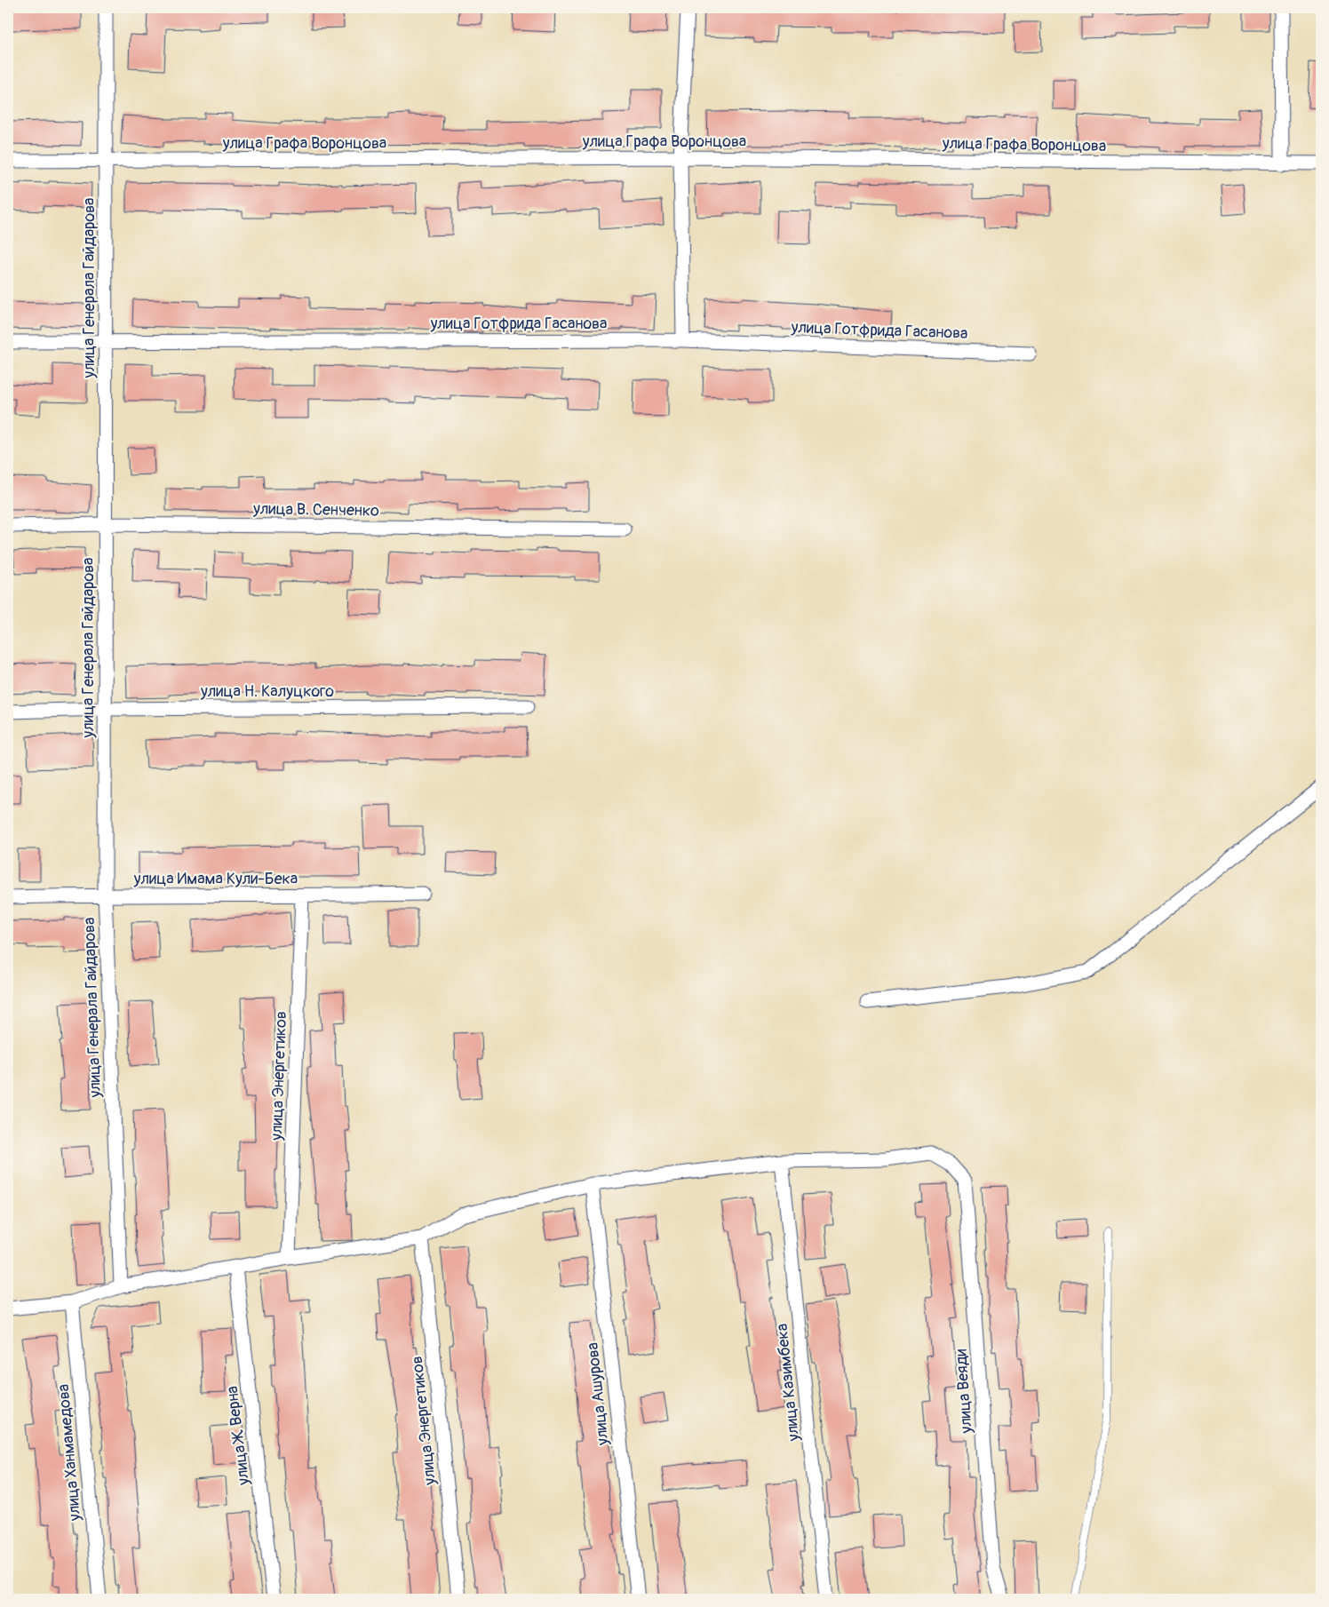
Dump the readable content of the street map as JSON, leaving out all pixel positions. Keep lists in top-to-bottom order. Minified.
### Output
{"streets":{"street":["улица Графа Воронцова","улица Генерала Гайдарова","улица Готфрида Гасанова","улица В. Сенченко","улица Н. Калуцкого","улица Имама Кули-Бека","улица Энергетиков","улица Казимбека","улица Веяди","улица Ашурова","улица Ж. Верна","улица Ханмамедова"]},"crossings":[["улица Графа Воронцова","улица Генерала Гайдарова"],["улица Генерала Гайдарова","улица Готфрида Гасанова"],["улица Генерала Гайдарова","улица В. Сенченко"],["улица Генерала Гайдарова","улица Н. Калуцкого"],["улица Генерала Гайдарова","улица Имама Кули-Бека"],["улица Имама Кули-Бека","улица Энергетиков"],["улица Казимбека","улица Веяди"]]}
